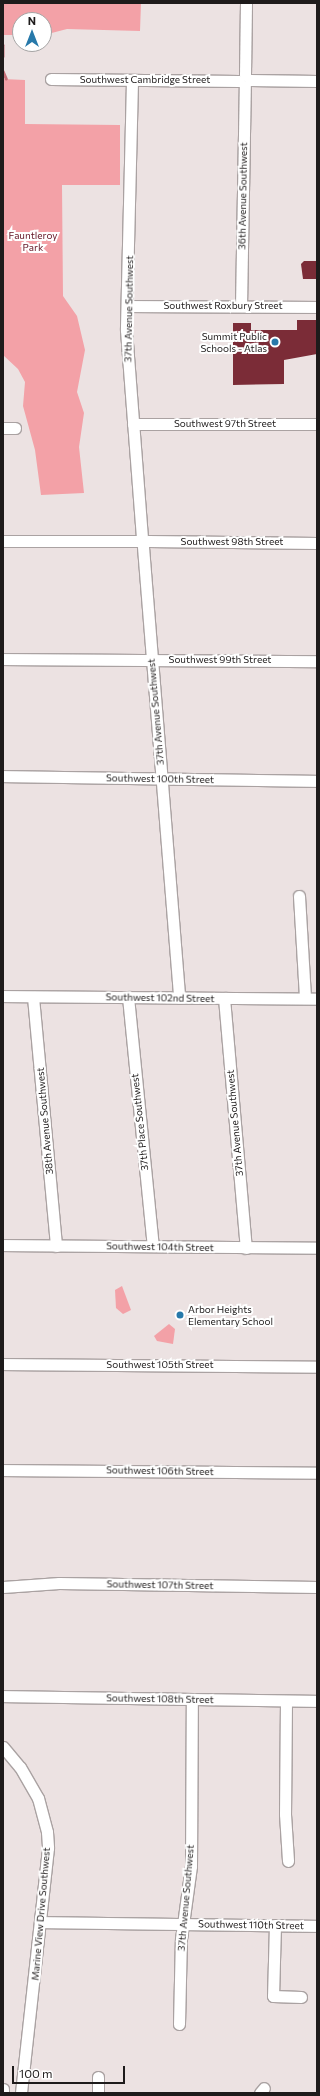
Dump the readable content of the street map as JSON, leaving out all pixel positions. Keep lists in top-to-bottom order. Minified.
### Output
{"streets":{"street":["Southwest Cambridge Street","36th Avenue Southwest","Southwest Roxbury Street","37th Avenue Southwest","Southwest 97th Street","Southwest 98th Street","Southwest 99th Street","Southwest 100th Street","Southwest 102nd Street","38th Avenue Southwest","37th Place Southwest","Southwest 104th Street","Southwest 105th Street","Southwest 106th Street","Southwest 107th Street","Southwest 108th Street","Marine View Drive Southwest","Southwest 110th Street"]},"crossings":[["Southwest Cambridge Street","36th Avenue Southwest"],["Southwest Cambridge Street","37th Avenue Southwest"],["36th Avenue Southwest","Southwest Roxbury Street"],["Southwest Roxbury Street","37th Avenue Southwest"],["37th Avenue Southwest","Southwest 97th Street"],["37th Avenue Southwest","Southwest 98th Street"],["37th Avenue Southwest","Southwest 99th Street"],["37th Avenue Southwest","Southwest 100th Street"],["37th Avenue Southwest","Southwest 102nd Street"],["37th Avenue Southwest","Southwest 104th Street"],["37th Avenue Southwest","Southwest 108th Street"],["37th Avenue Southwest","Southwest 110th Street"],["Southwest 102nd Street","38th Avenue Southwest"],["Southwest 102nd Street","37th Place Southwest"],["38th Avenue Southwest","Southwest 104th Street"],["37th Place Southwest","Southwest 104th Street"],["Marine View Drive Southwest","Southwest 110th Street"]],"parks":["Fauntleroy Park"],"places":["Summit Public Schools - Atlas","Arbor Heights Elementary School"],"scale_bar":"100 m","north":"top"}
